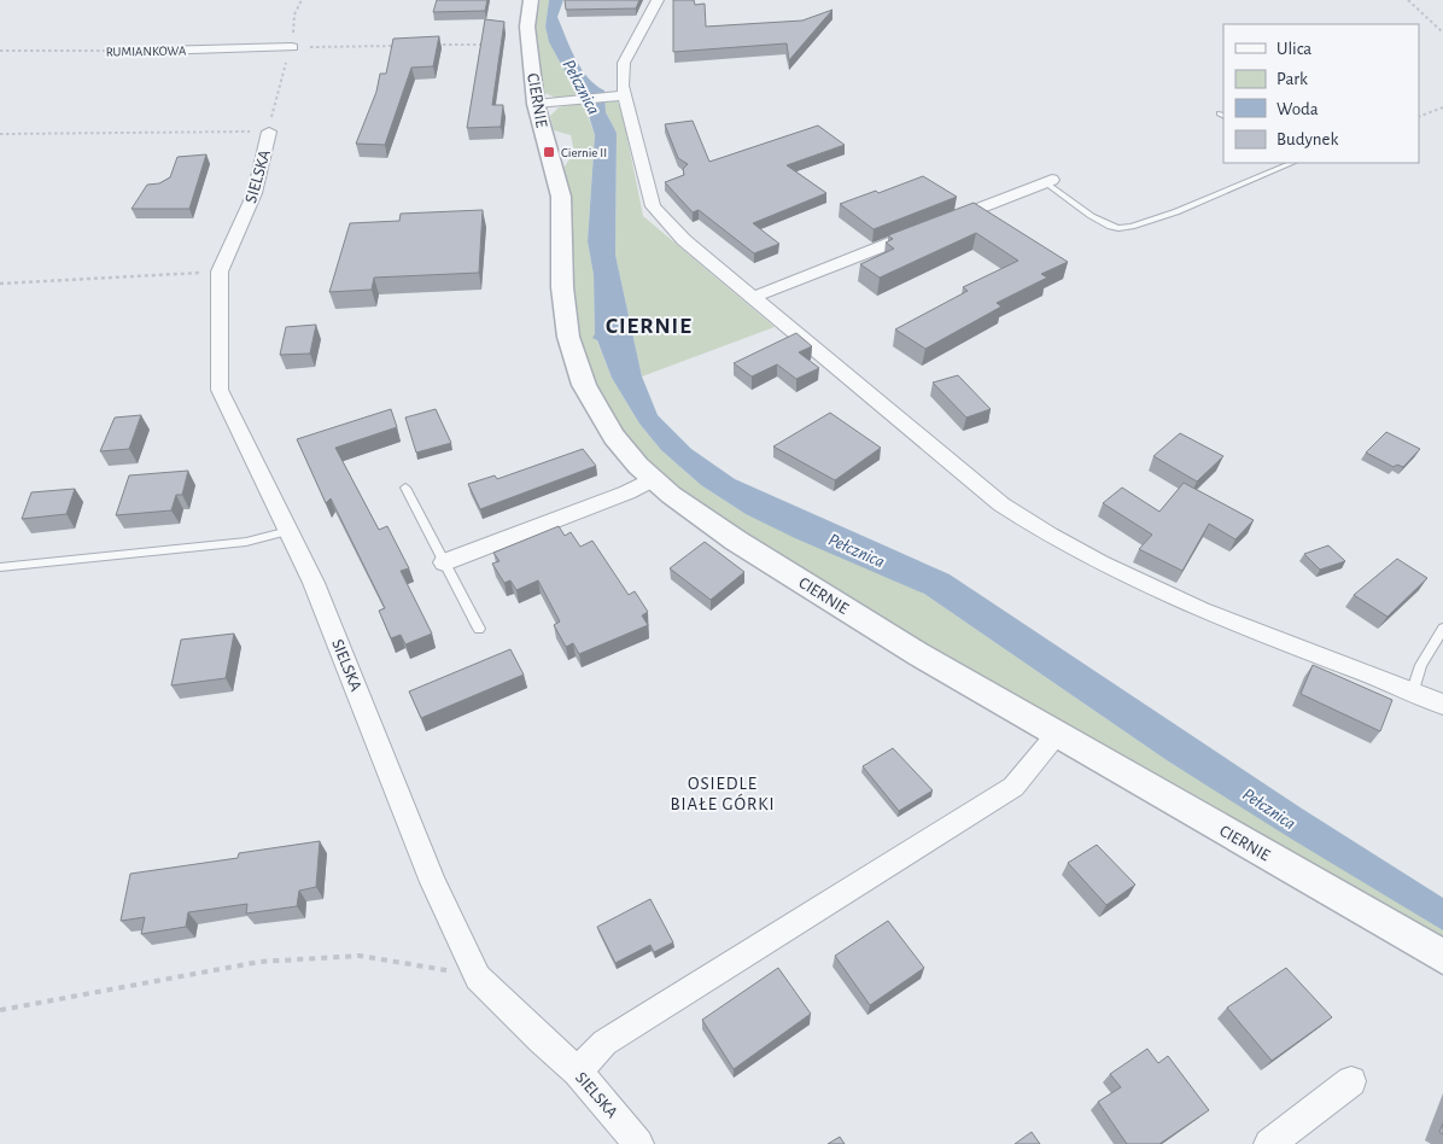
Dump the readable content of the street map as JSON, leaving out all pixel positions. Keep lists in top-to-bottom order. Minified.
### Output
{"streets":{"street":["RUMIANKOWA","CIERNIE","SIELSKA"]},"districts":["CIERNIE","OSIEDLE BIAŁE GÓRKI"],"water":["Pełcznica"],"places":{"transit":["Ciernie II"]},"legend":["Ulica","Park","Woda","Budynek"]}
